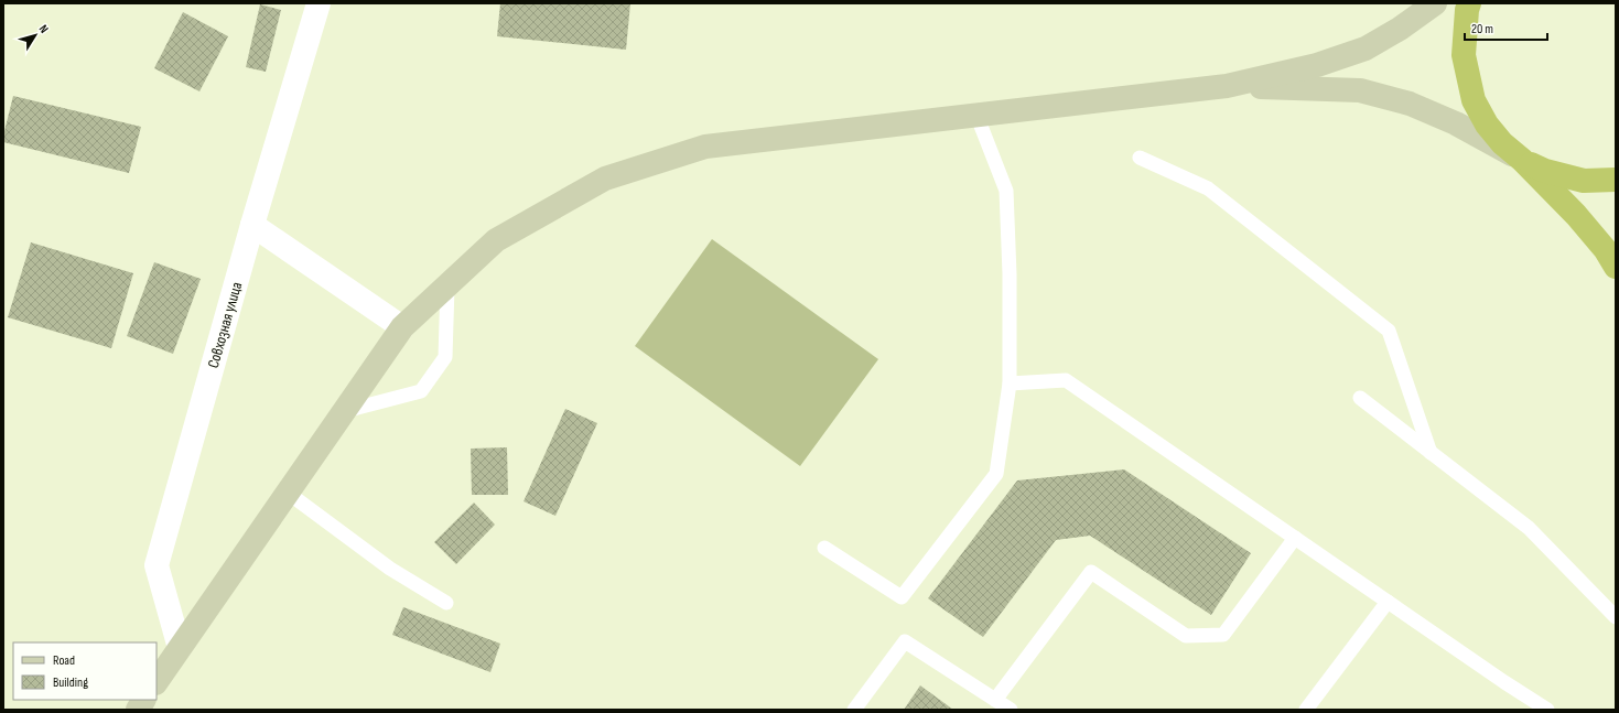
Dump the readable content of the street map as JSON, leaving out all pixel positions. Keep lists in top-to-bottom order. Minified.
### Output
{"streets":{"street":["Совхозная улица"]},"legend":["Road","Building"],"scale_bar":"20 m","north":"top right"}
